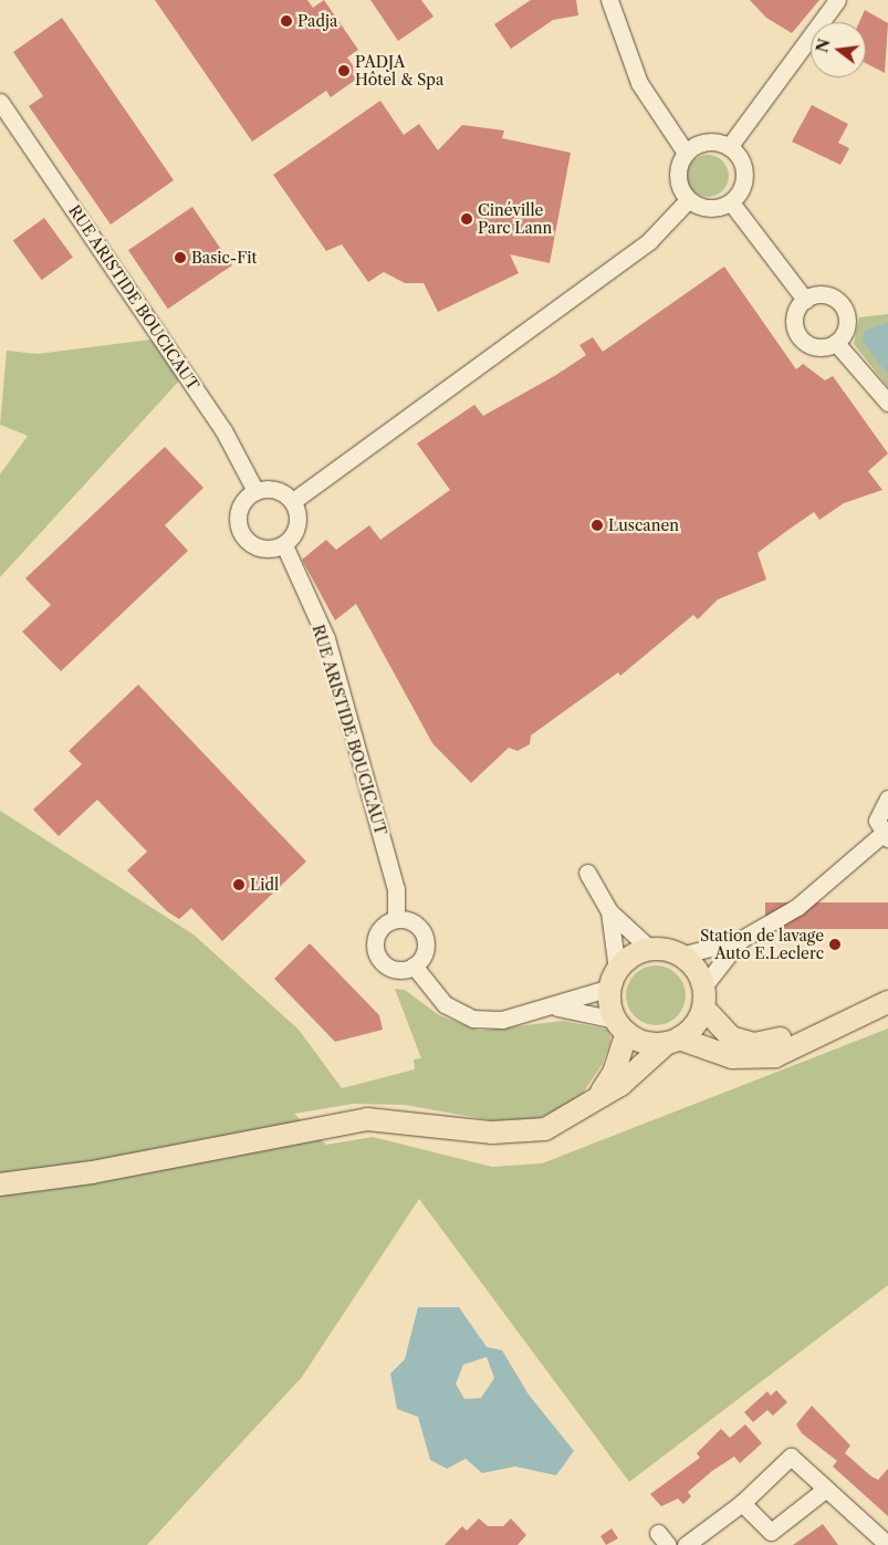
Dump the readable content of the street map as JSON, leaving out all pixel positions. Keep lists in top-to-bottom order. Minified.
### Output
{"streets":{"street":["RUE ARISTIDE BOUCICAUT"]},"places":["Padja","PADJA Hôtel & Spa","Cinéville Parc Lann","Basic-Fit","Luscanen","Lidl","Station de lavage Auto E.Leclerc"],"north":"left"}
